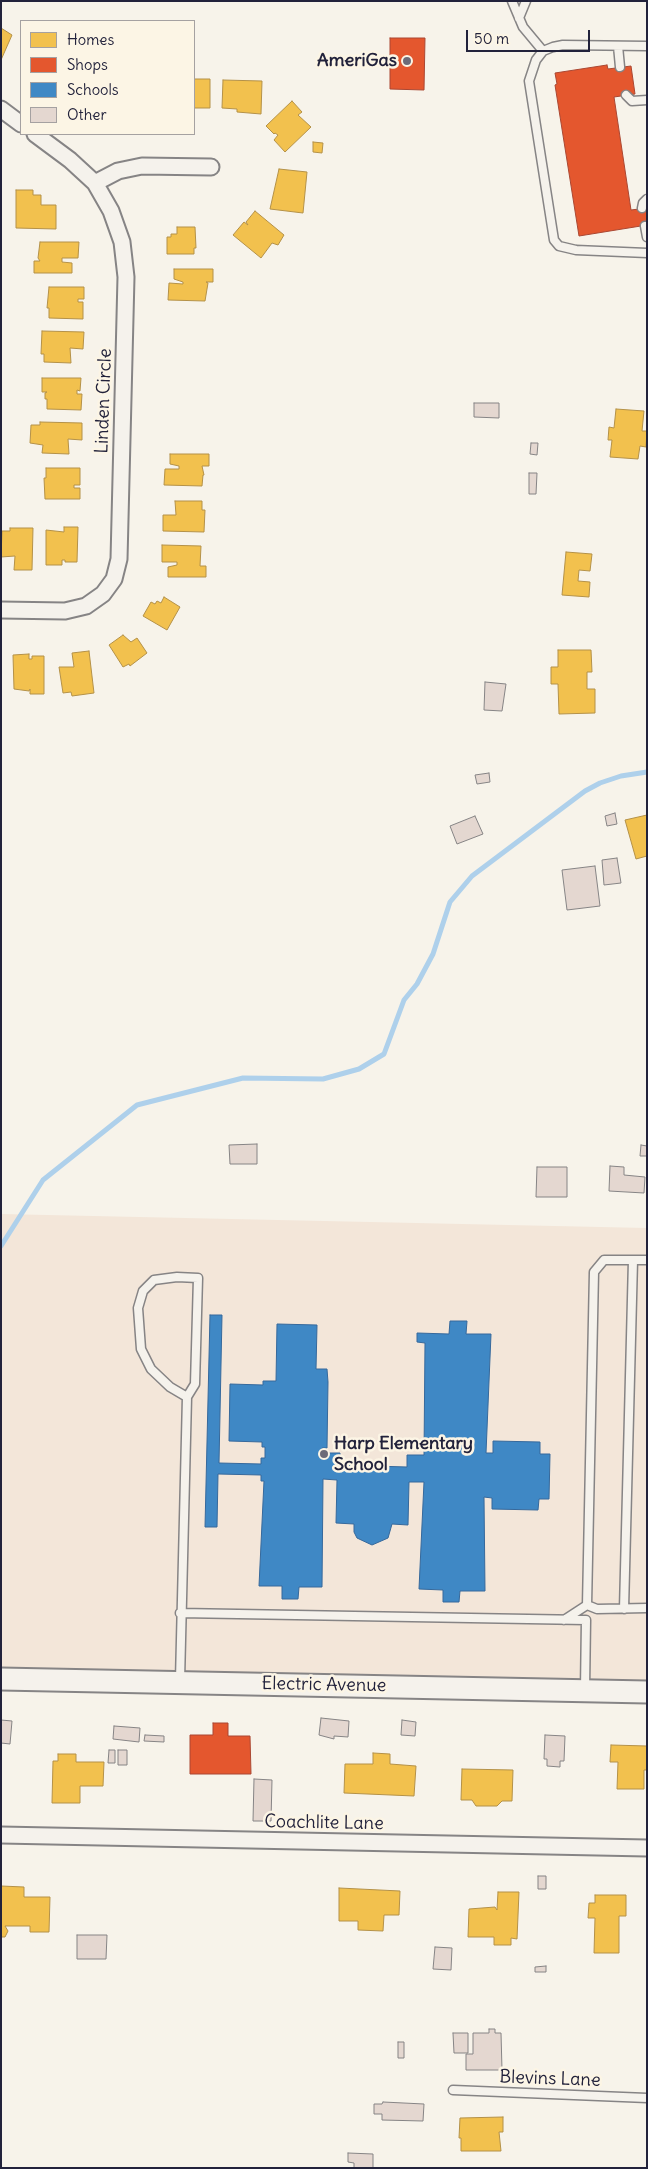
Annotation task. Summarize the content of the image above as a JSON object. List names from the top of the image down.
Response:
{
  "streets": {
    "street": ["Linden Circle", "Electric Avenue", "Coachlite Lane"],
    "lane": ["Blevins Lane"]
  },
  "places": ["AmeriGas", "Harp Elementary School"],
  "legend": [
    "Homes",
    "Shops",
    "Schools",
    "Other"
  ],
  "scale_bar": "50 m"
}
